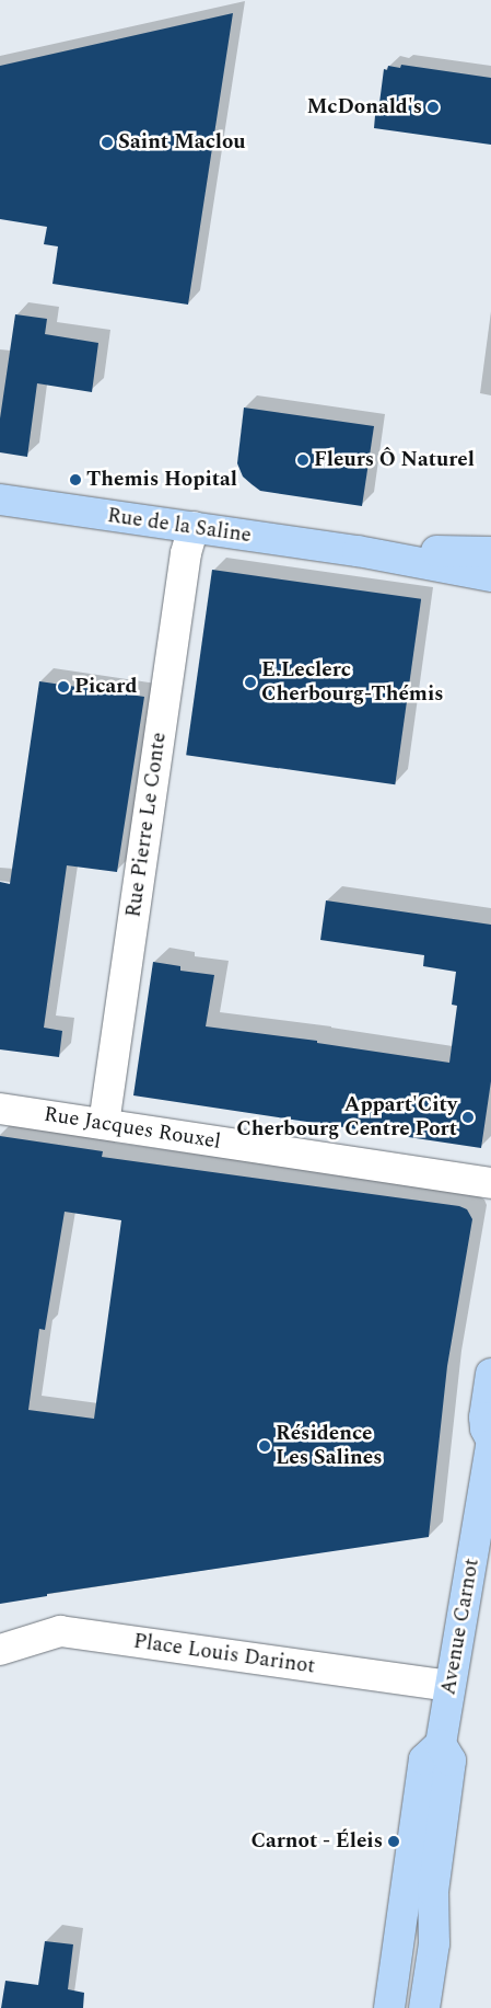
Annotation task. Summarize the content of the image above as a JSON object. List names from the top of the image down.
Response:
{
  "streets": {
    "main road": ["Rue de la Saline", "Avenue Carnot"],
    "street": ["Rue Pierre Le Conte", "Rue Jacques Rouxel", "Place Louis Darinot"]
  },
  "crossings": [
    ["Rue de la Saline", "Rue Pierre Le Conte"],
    ["Rue Pierre Le Conte", "Rue Jacques Rouxel"],
    ["Avenue Carnot", "Place Louis Darinot"]
  ],
  "places": [
    "McDonald's",
    "Saint Maclou",
    "Fleurs Ô Naturel",
    "Themis Hopital",
    "E.Leclerc Cherbourg-Thémis",
    "Picard",
    "Appart'City Cherbourg Centre Port",
    "Résidence Les Salines",
    "Carnot - Éleis"
  ]
}
